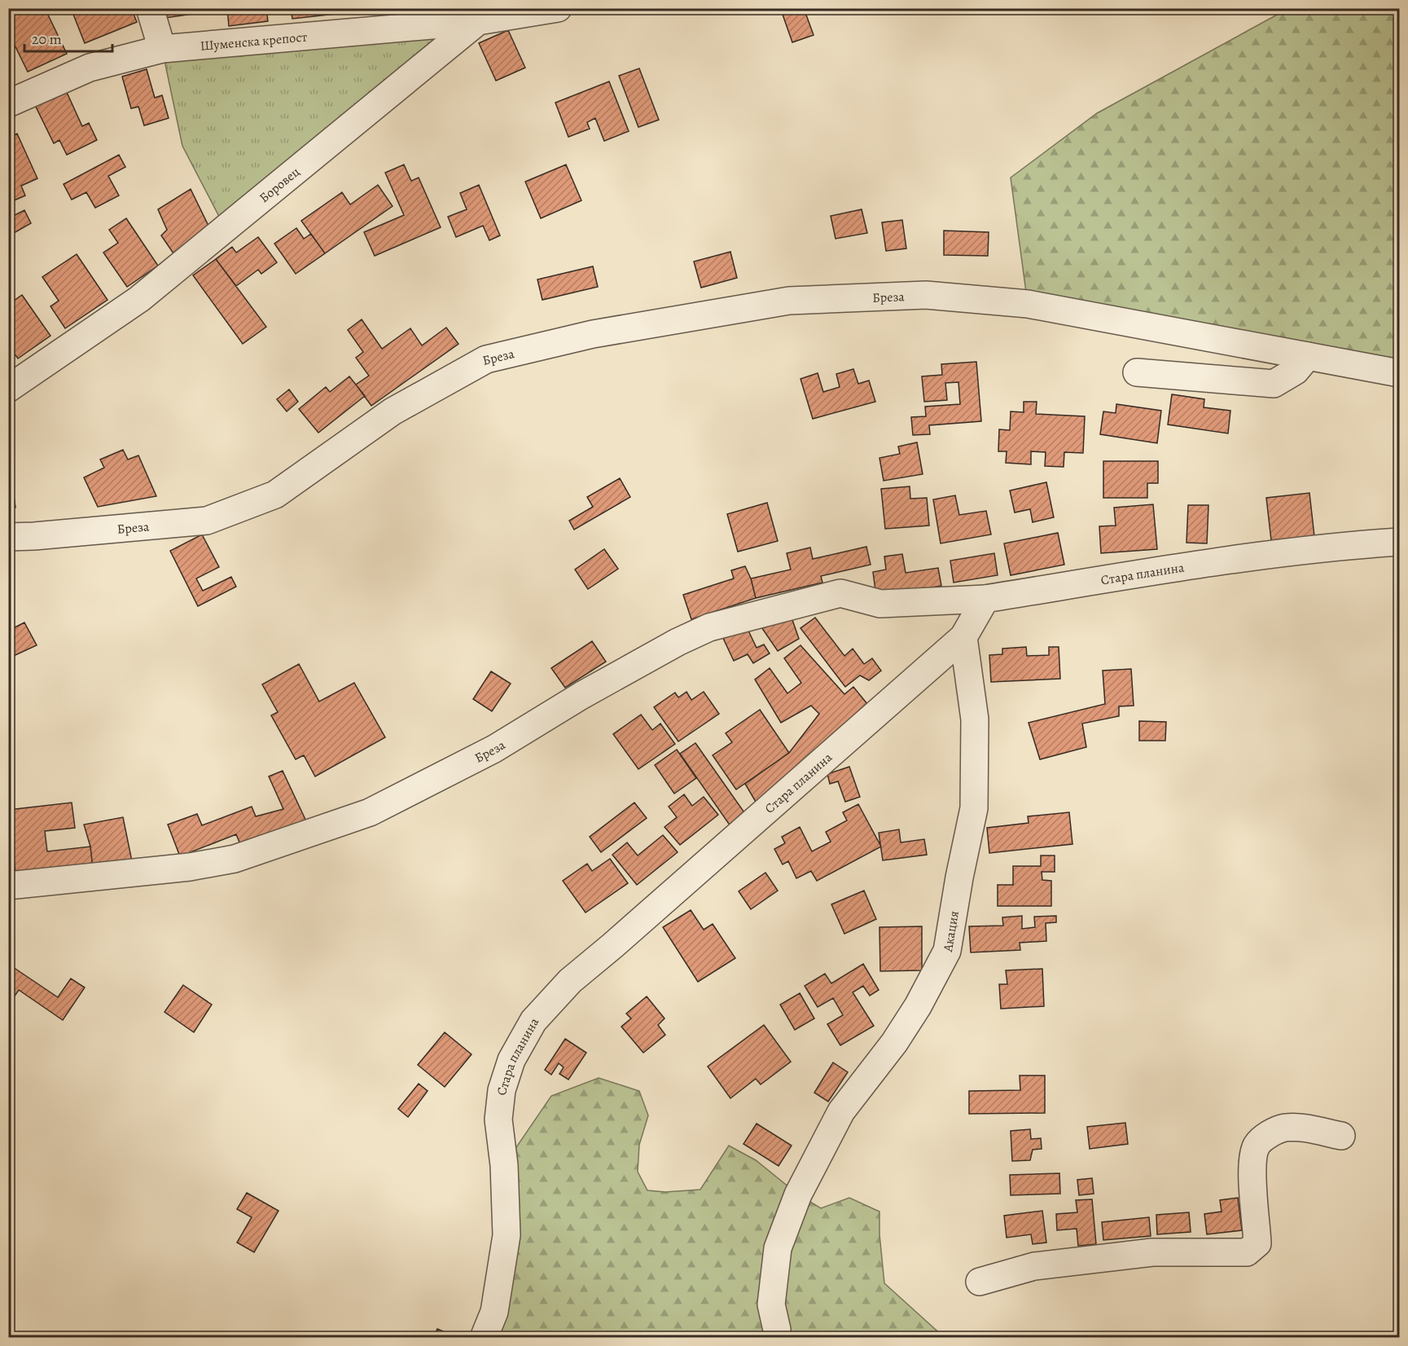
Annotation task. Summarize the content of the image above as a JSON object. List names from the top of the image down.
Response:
{
  "streets": {
    "street": [
      "Шуменска крепост",
      "Боровец",
      "Бреза",
      "Стара планина",
      "Акация"
    ]
  },
  "crossings": [
    ["Шуменска крепост", "Боровец"],
    ["Бреза", "Стара планина"],
    ["Стара планина", "Акация"]
  ],
  "scale_bar": "20 m"
}
